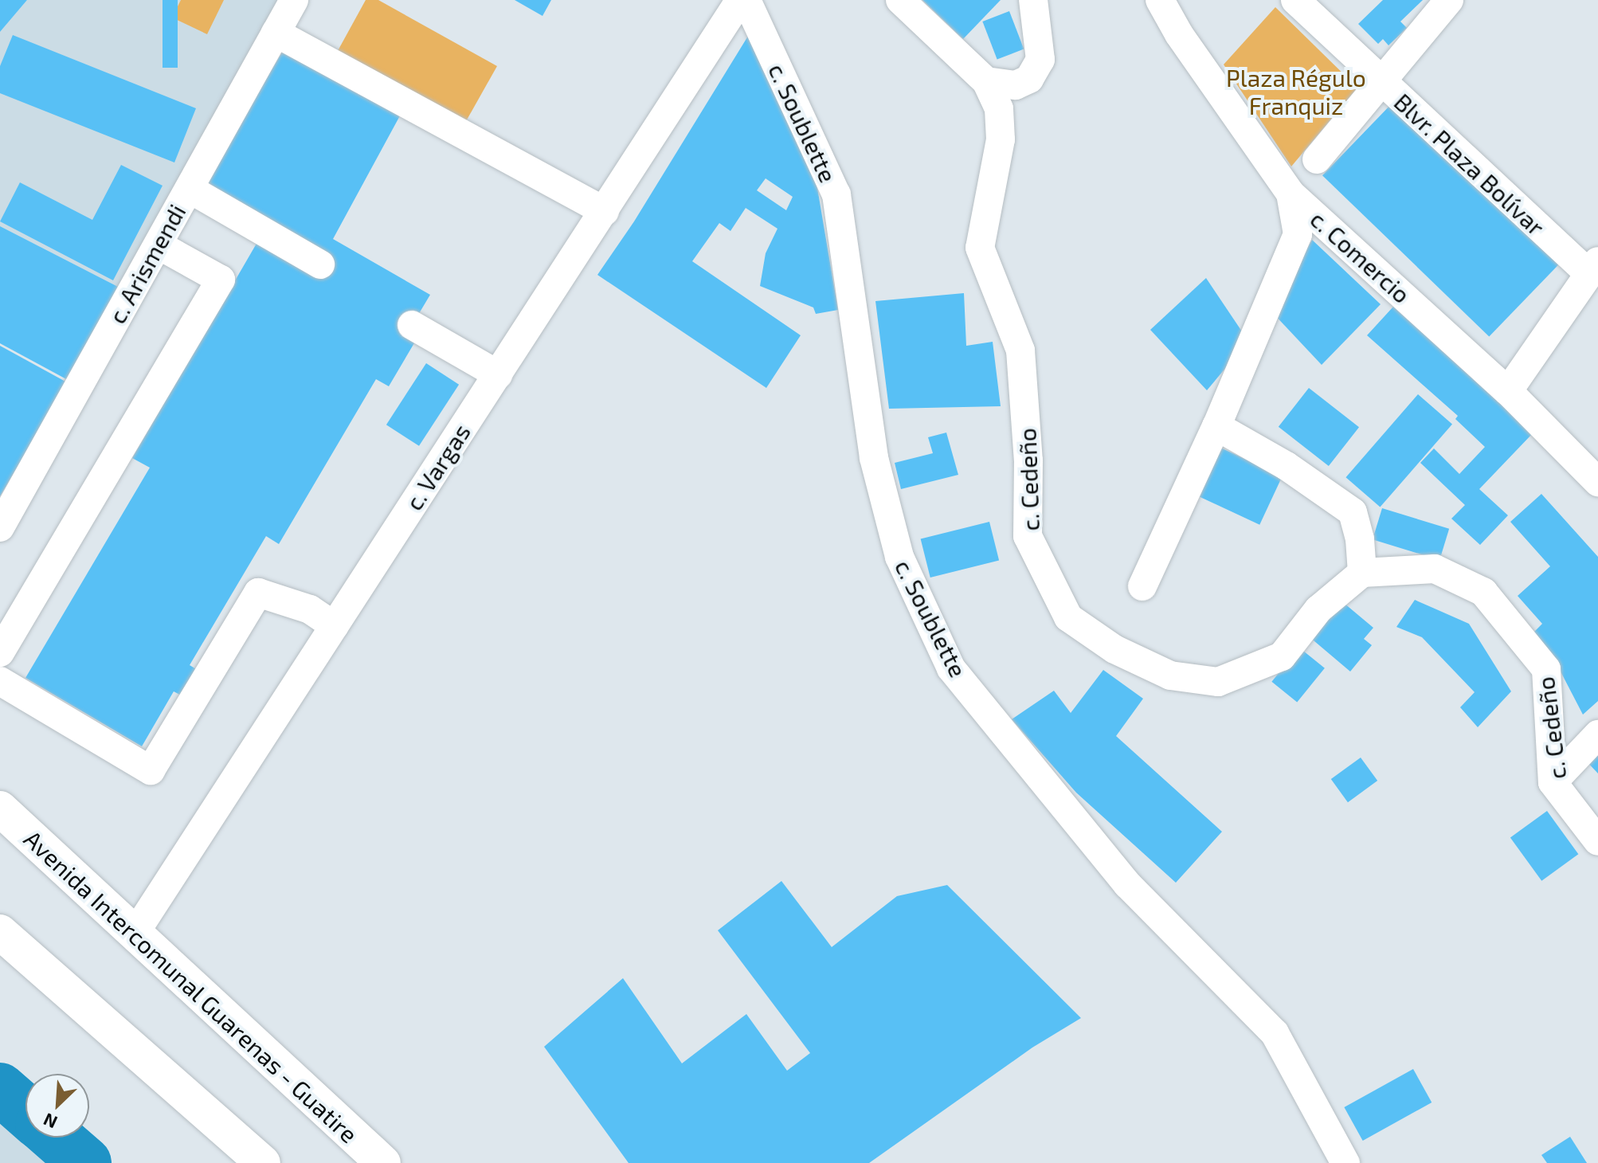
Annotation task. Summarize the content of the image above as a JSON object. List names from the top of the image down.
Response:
{
  "streets": {
    "main road": ["Avenida Intercomunal Guarenas - Guatire"],
    "street": [
      "c. Soublette",
      "Blvr. Plaza Bolívar",
      "c. Comercio",
      "c. Arismendi",
      "c. Vargas",
      "c. Cedeño"
    ]
  },
  "crossings": [
    ["c. Vargas", "Avenida Intercomunal Guarenas - Guatire"]
  ],
  "parks": ["Plaza Régulo Franquiz"],
  "north": "bottom left"
}
